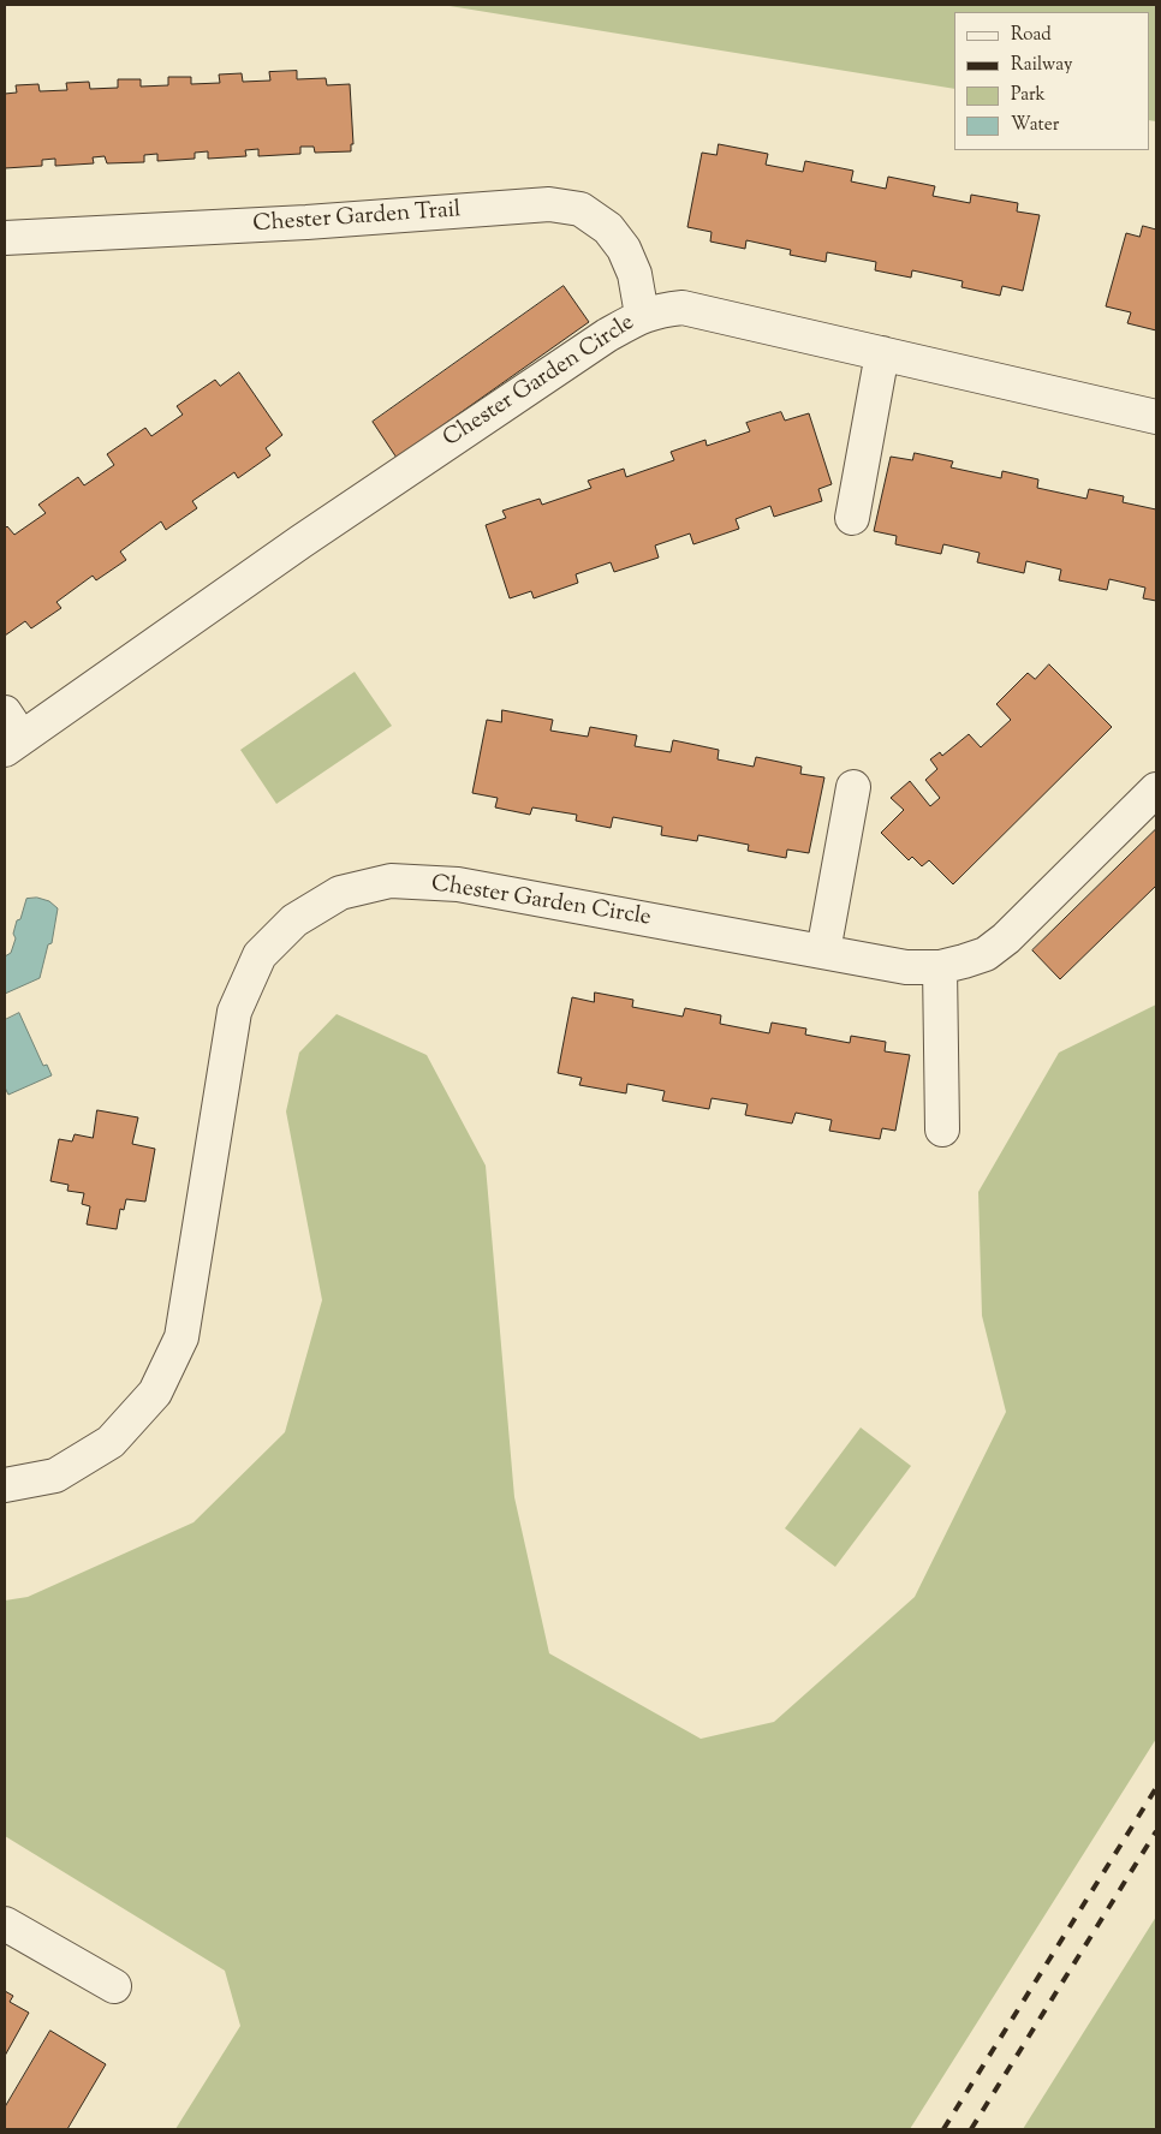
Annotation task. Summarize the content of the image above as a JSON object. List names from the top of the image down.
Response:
{
  "streets": {
    "street": ["Chester Garden Trail", "Chester Garden Circle"]
  },
  "crossings": [
    ["Chester Garden Trail", "Chester Garden Circle"]
  ],
  "legend": [
    "Road",
    "Railway",
    "Park",
    "Water"
  ]
}
